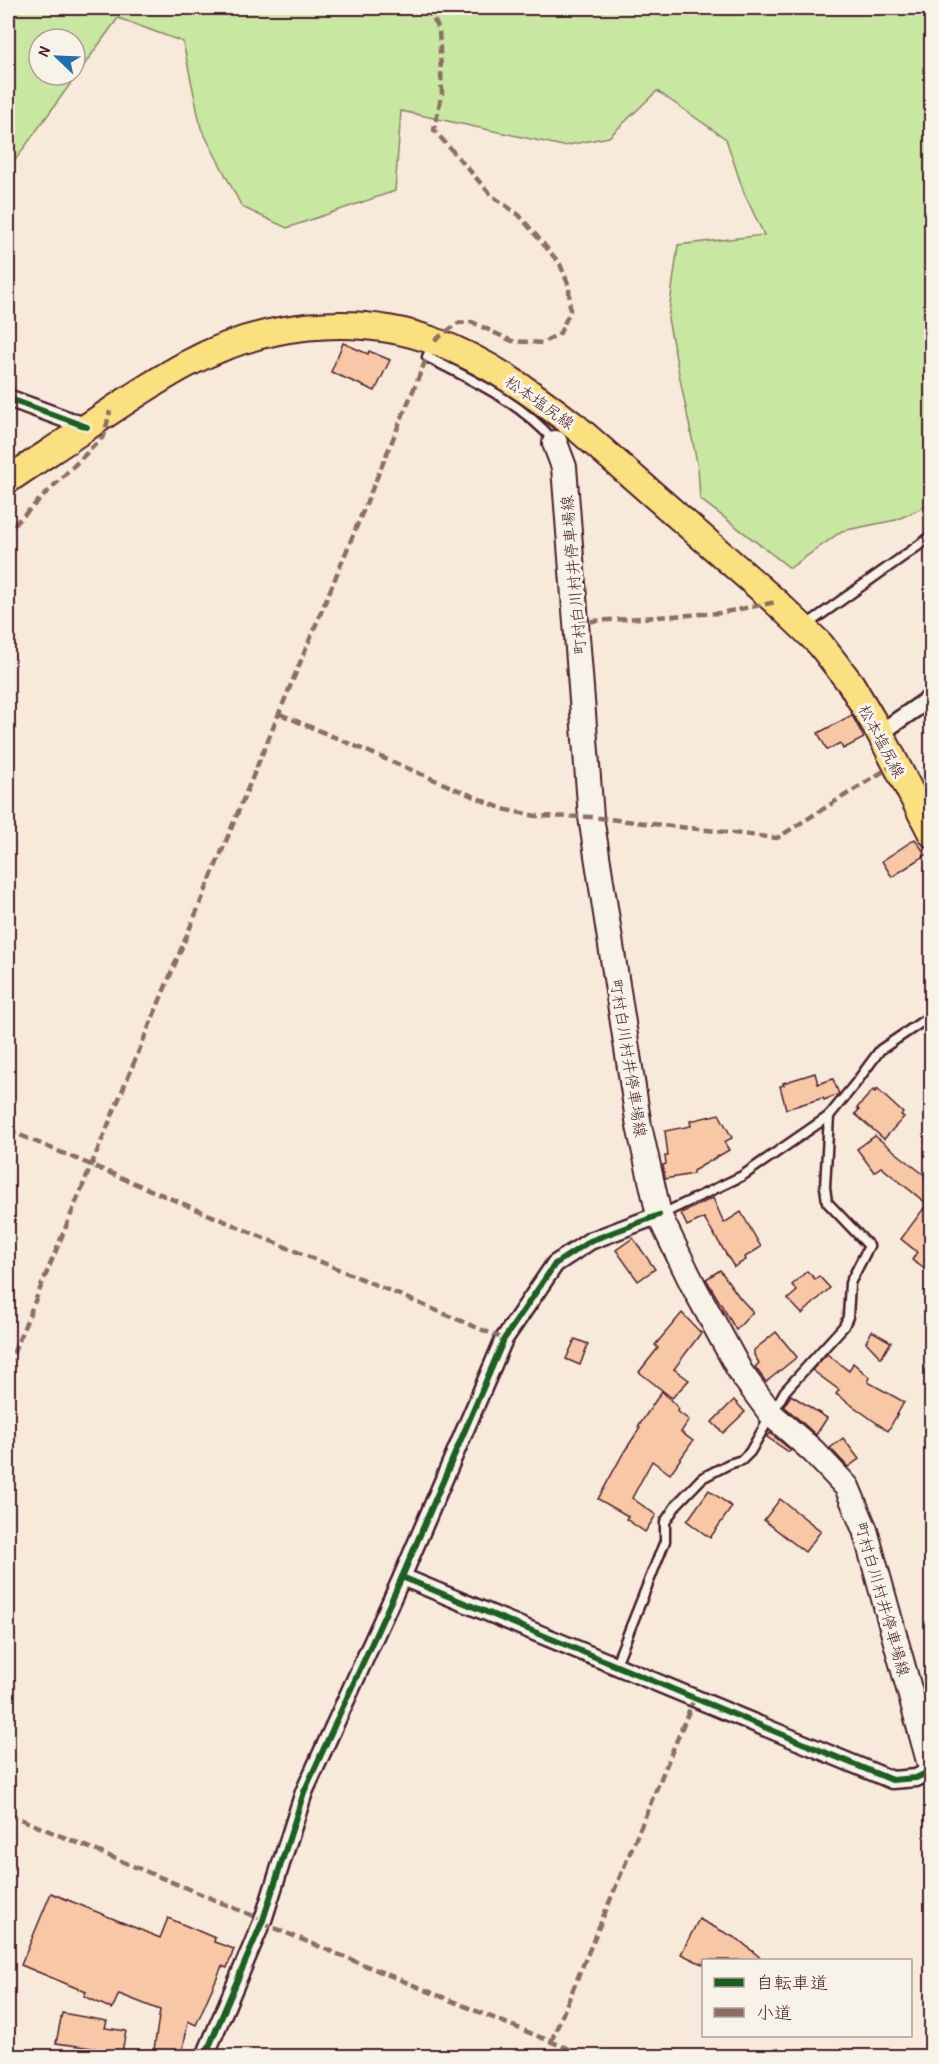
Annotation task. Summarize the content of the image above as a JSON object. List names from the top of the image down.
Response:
{
  "streets": {
    "main road": ["松本塩尻線", "町村白川村井停車場線"]
  },
  "crossings": [
    ["松本塩尻線", "町村白川村井停車場線"]
  ],
  "legend": ["自転車道", "小道"],
  "north": "top left"
}
